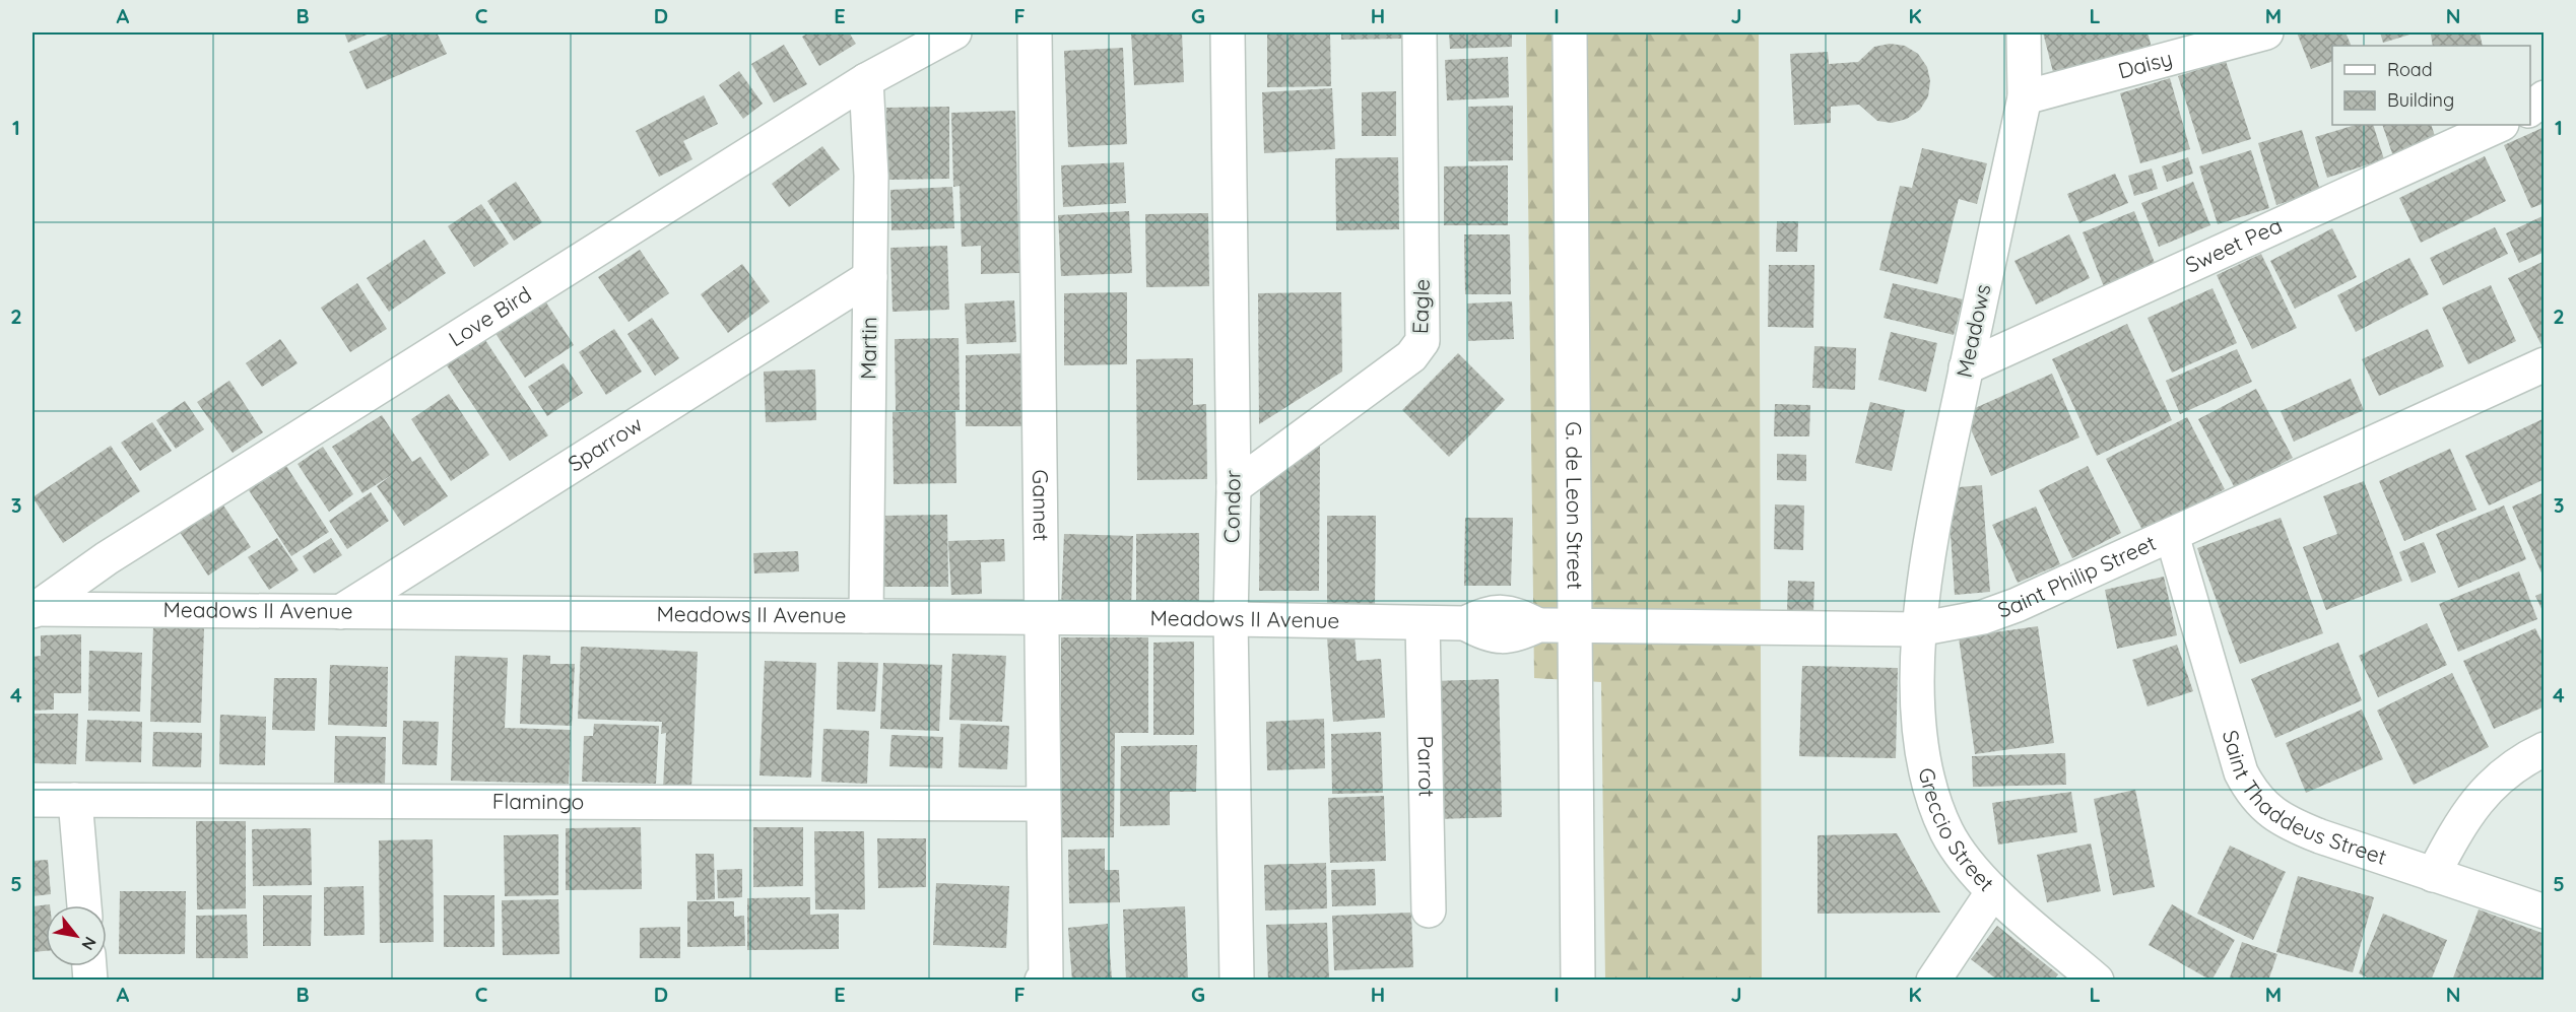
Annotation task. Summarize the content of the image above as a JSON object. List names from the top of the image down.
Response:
{
  "streets": {
    "street": [
      "Daisy",
      "Sweet Pea",
      "Eagle",
      "Love Bird",
      "Meadows",
      "Martin",
      "Sparrow",
      "Gannet",
      "Condor",
      "G. de Leon Street",
      "Saint Philip Street",
      "Meadows II Avenue",
      "Parrot",
      "Saint Thaddeus Street",
      "Flamingo",
      "Greccio Street"
    ]
  },
  "crossings": [
    ["Daisy", "Meadows"],
    ["Sweet Pea", "Meadows"],
    ["Eagle", "Condor"],
    ["Love Bird", "Martin"],
    ["Love Bird", "Meadows II Avenue"],
    ["Meadows", "Saint Philip Street"],
    ["Meadows", "Greccio Street"],
    ["Martin", "Sparrow"],
    ["Martin", "Meadows II Avenue"],
    ["Sparrow", "Meadows II Avenue"],
    ["Gannet", "Meadows II Avenue"],
    ["Gannet", "Flamingo"],
    ["Condor", "Meadows II Avenue"],
    ["G. de Leon Street", "Saint Philip Street"],
    ["G. de Leon Street", "Meadows II Avenue"],
    ["Saint Philip Street", "Meadows II Avenue"],
    ["Saint Philip Street", "Saint Thaddeus Street"],
    ["Saint Philip Street", "Greccio Street"],
    ["Meadows II Avenue", "Parrot"]
  ],
  "legend": ["Road", "Building"],
  "north": "bottom right",
  "grid": {
    "columns": [
      "A",
      "B",
      "C",
      "D",
      "E",
      "F",
      "G",
      "H",
      "I",
      "J",
      "K",
      "L",
      "M",
      "N"
    ],
    "rows": [
      "1",
      "2",
      "3",
      "4",
      "5"
    ]
  }
}
